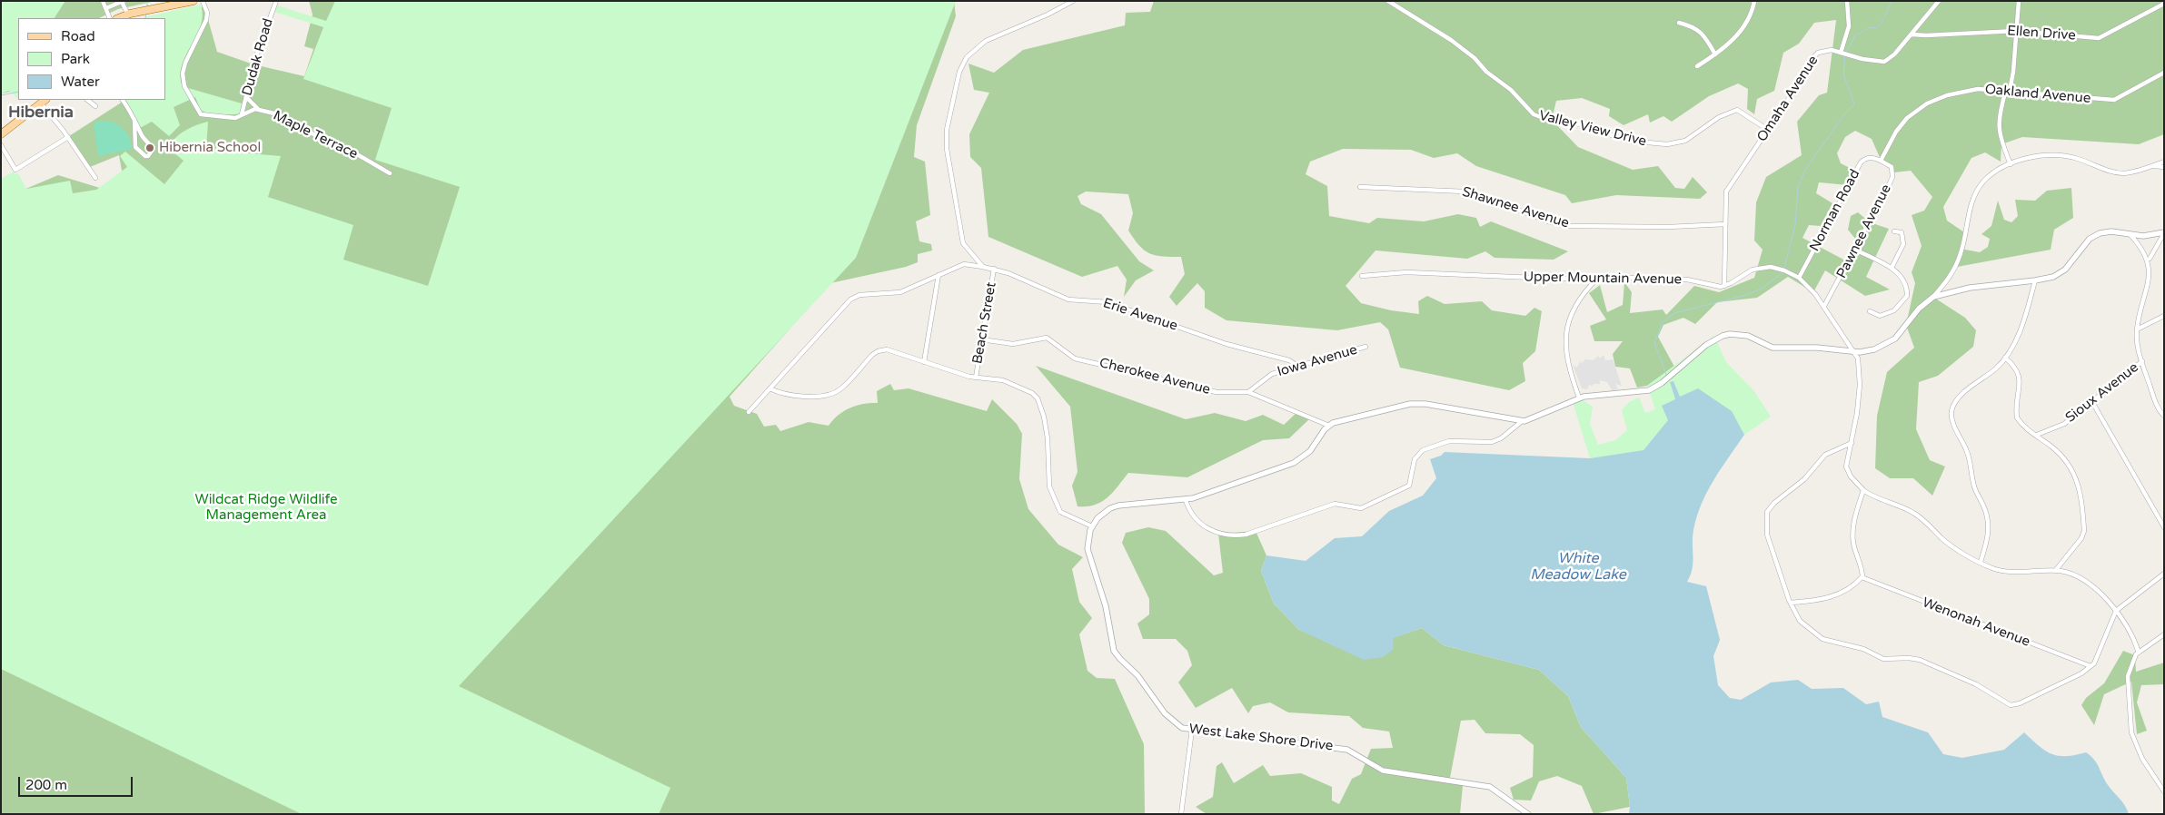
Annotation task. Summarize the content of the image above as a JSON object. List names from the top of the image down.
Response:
{
  "streets": {
    "street": [
      "Ellen Drive",
      "Dudak Road",
      "Oakland Avenue",
      "Omaha Avenue",
      "Valley View Drive",
      "Maple Terrace",
      "Shawnee Avenue",
      "Norman Road",
      "Pawnee Avenue",
      "Upper Mountain Avenue",
      "Erie Avenue",
      "Beach Street",
      "Iowa Avenue",
      "Cherokee Avenue",
      "Sioux Avenue",
      "Wenonah Avenue",
      "West Lake Shore Drive"
    ]
  },
  "crossings": [
    ["Ellen Drive", "Omaha Avenue"],
    ["Dudak Road", "Maple Terrace"],
    ["Oakland Avenue", "Norman Road"],
    ["Oakland Avenue", "Pawnee Avenue"],
    ["Omaha Avenue", "Valley View Drive"],
    ["Omaha Avenue", "Shawnee Avenue"],
    ["Omaha Avenue", "Upper Mountain Avenue"],
    ["Norman Road", "Pawnee Avenue"],
    ["Erie Avenue", "Beach Street"],
    ["Erie Avenue", "Iowa Avenue"],
    ["Beach Street", "Cherokee Avenue"],
    ["Iowa Avenue", "Cherokee Avenue"]
  ],
  "districts": ["Hibernia"],
  "water": ["White Meadow Lake"],
  "parks": ["Wildcat Ridge Wildlife Management Area"],
  "places": ["Hibernia School"],
  "legend": ["Road", "Park", "Water"],
  "scale_bar": "200 m"
}
